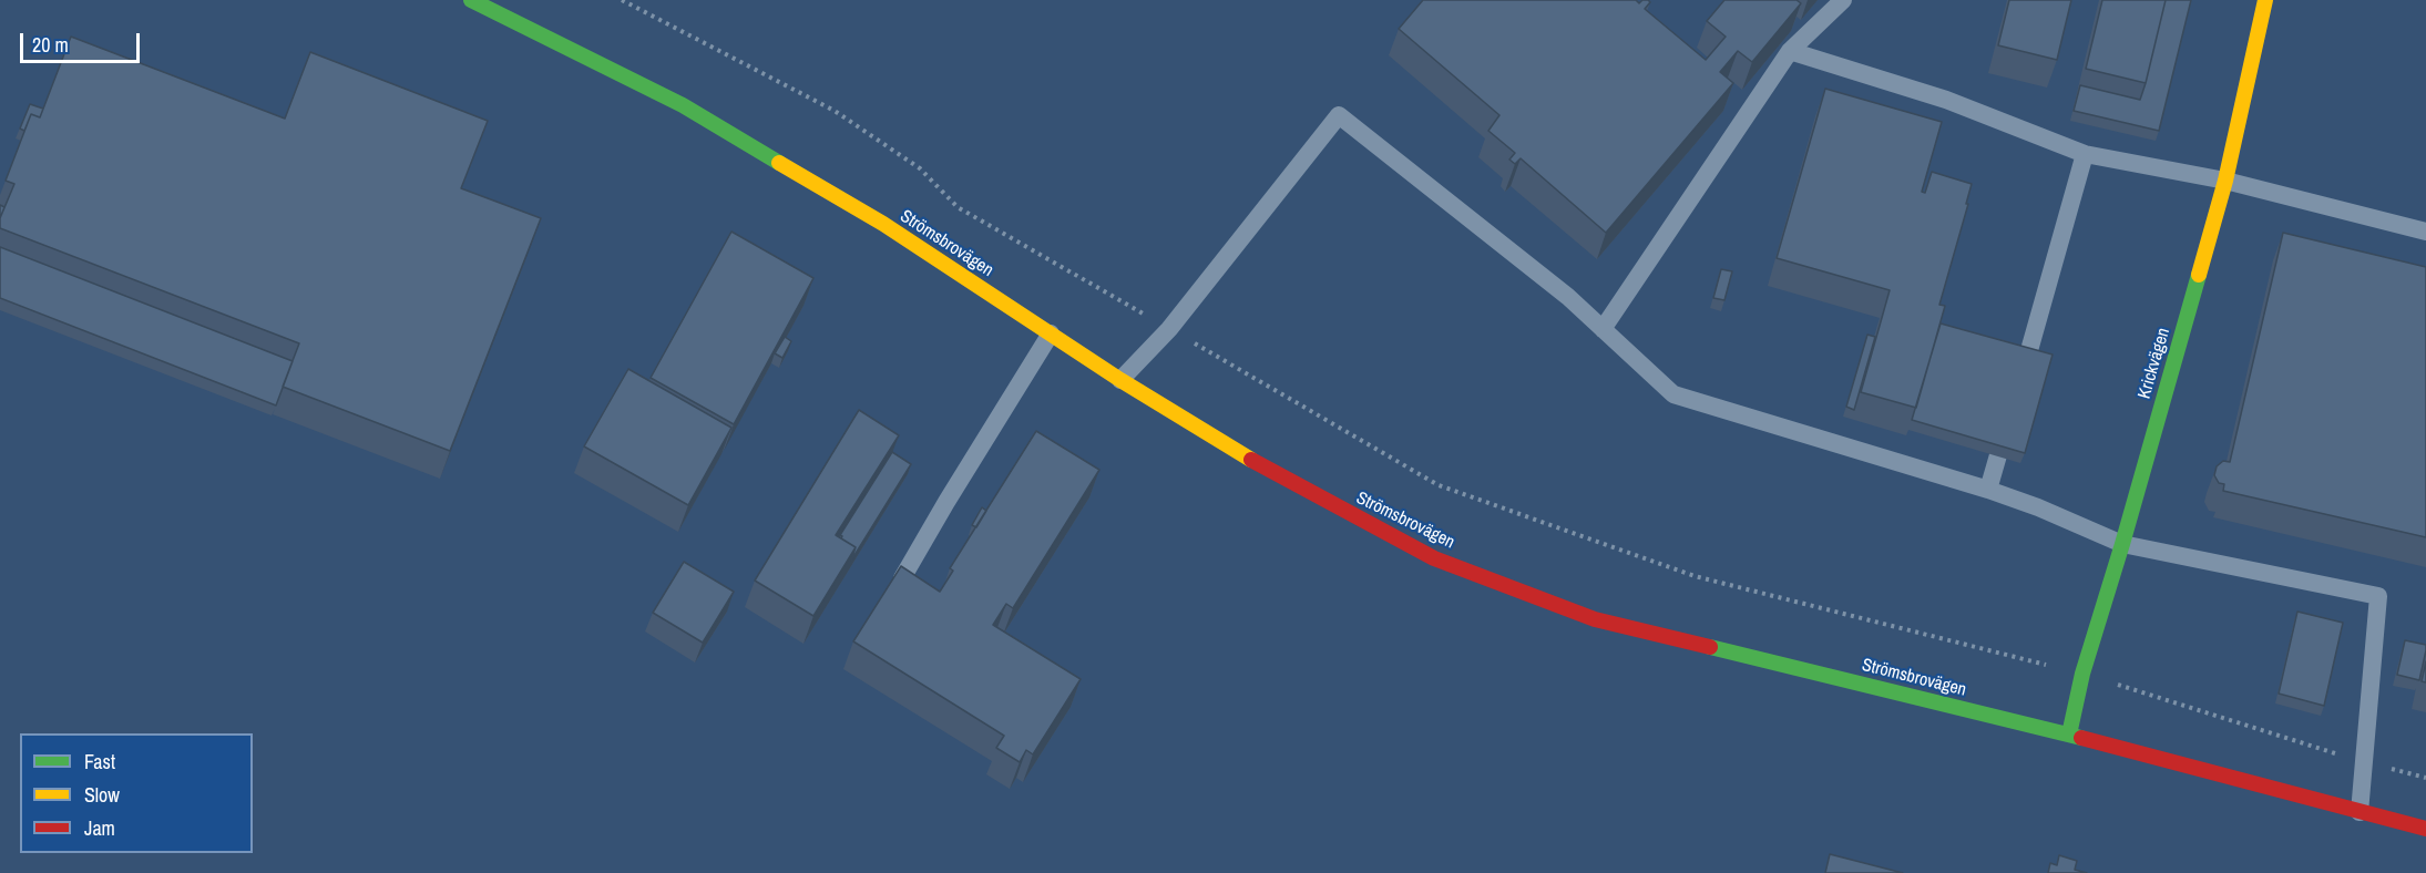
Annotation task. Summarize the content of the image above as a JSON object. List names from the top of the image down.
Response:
{
  "streets": {
    "main road": ["Strömsbrovägen", "Krickvägen"]
  },
  "crossings": [
    ["Strömsbrovägen", "Krickvägen"]
  ],
  "legend": ["Fast", "Slow", "Jam"],
  "scale_bar": "20 m"
}
